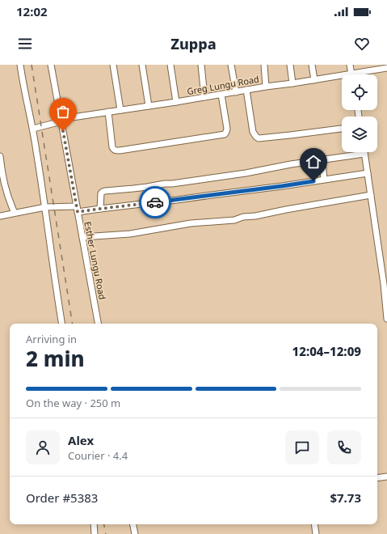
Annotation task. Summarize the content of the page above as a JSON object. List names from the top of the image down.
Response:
{
  "streets": {
    "street": ["Greg Lungu Road", "Esther Lungu Road"]
  },
  "crossings": [
    ["Greg Lungu Road", "Esther Lungu Road"]
  ],
  "page": {
    "status": "12:02",
    "header": "Zuppa",
    "heading": ["2 min", "Arriving in", "12:04–12:09"],
    "panel": [
      "Alex",
      "Courier · 4.4",
      "Order #5383",
      "$7.73"
    ],
    "bar": "On the way · 250 m"
  }
}
